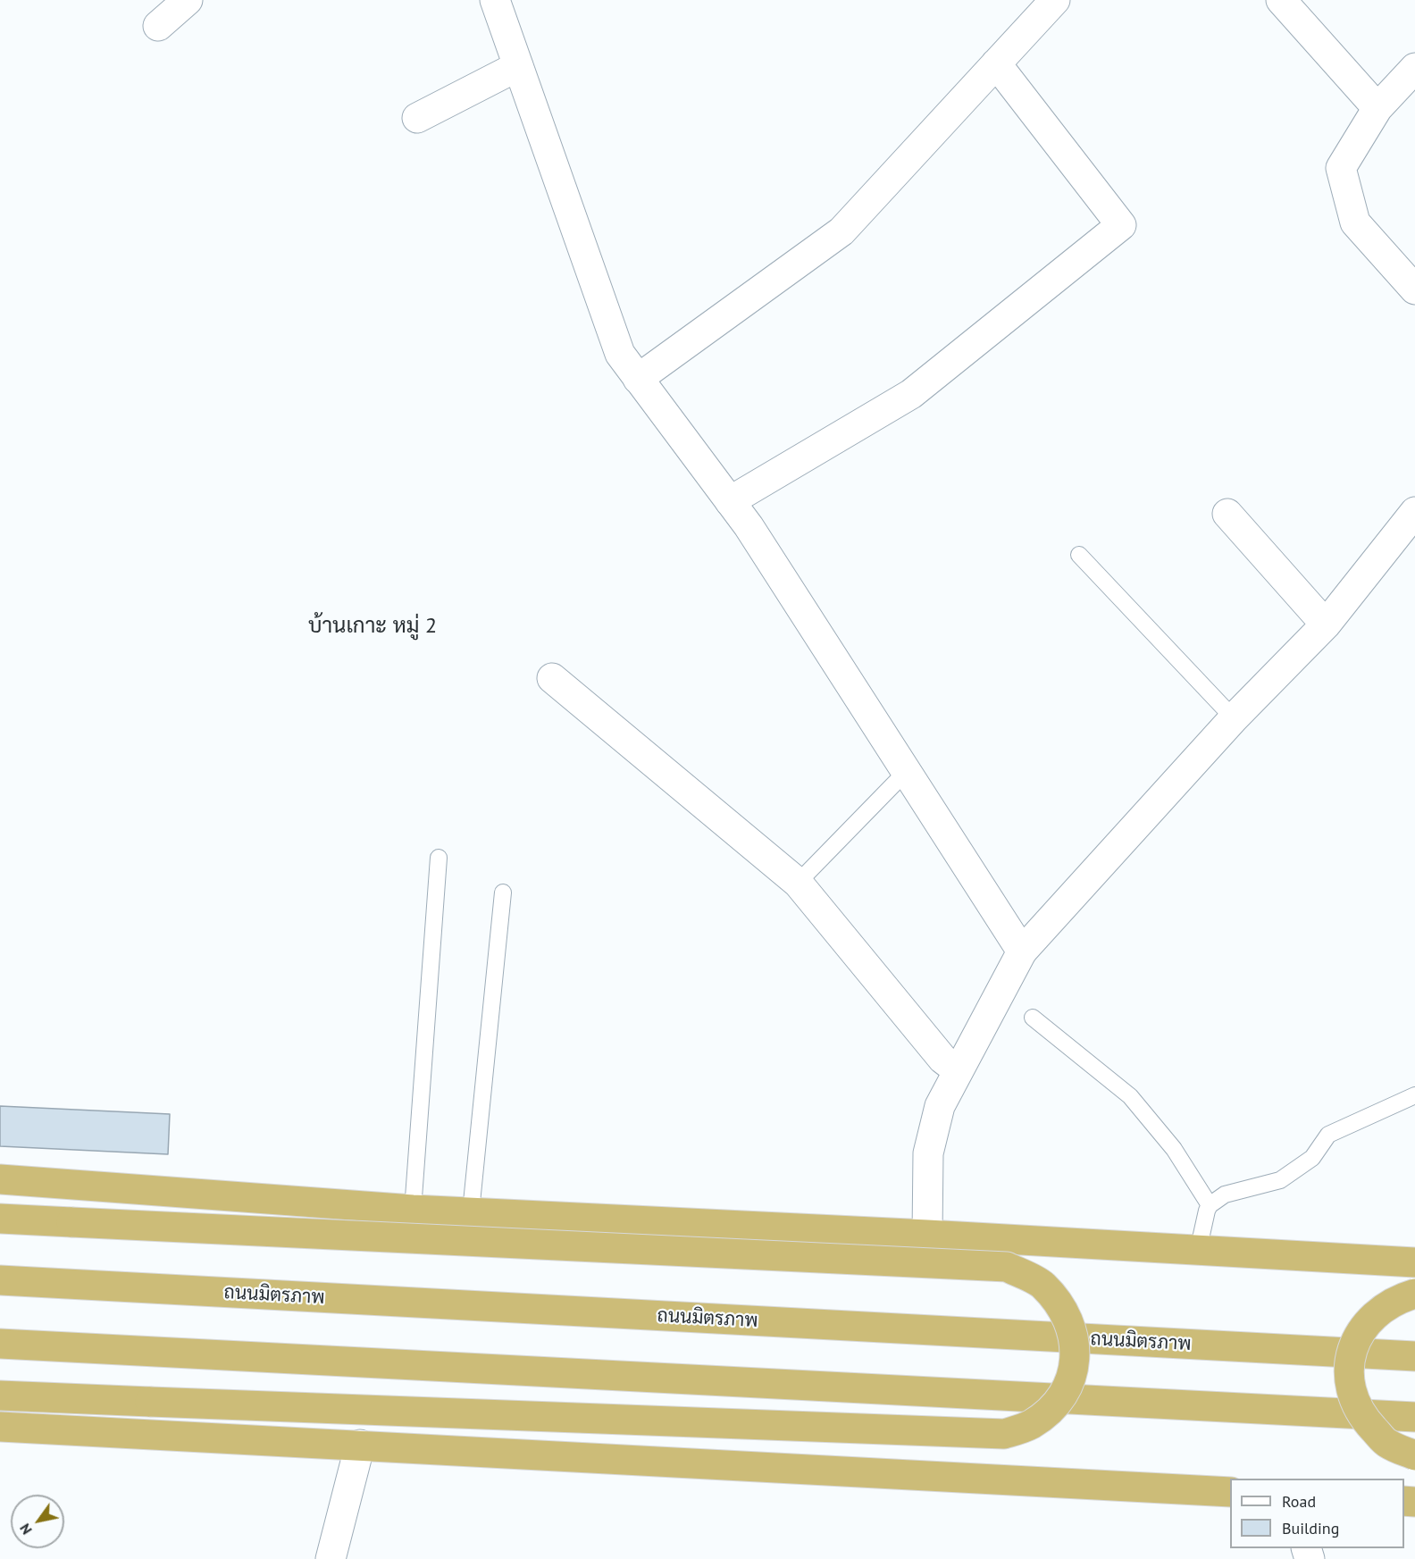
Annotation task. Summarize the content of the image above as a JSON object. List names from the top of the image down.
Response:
{
  "streets": {
    "highway": ["ถนนมิตรภาพ"]
  },
  "districts": ["บ้านเกาะ หมู่ 2"],
  "legend": ["Road", "Building"],
  "north": "bottom left"
}
